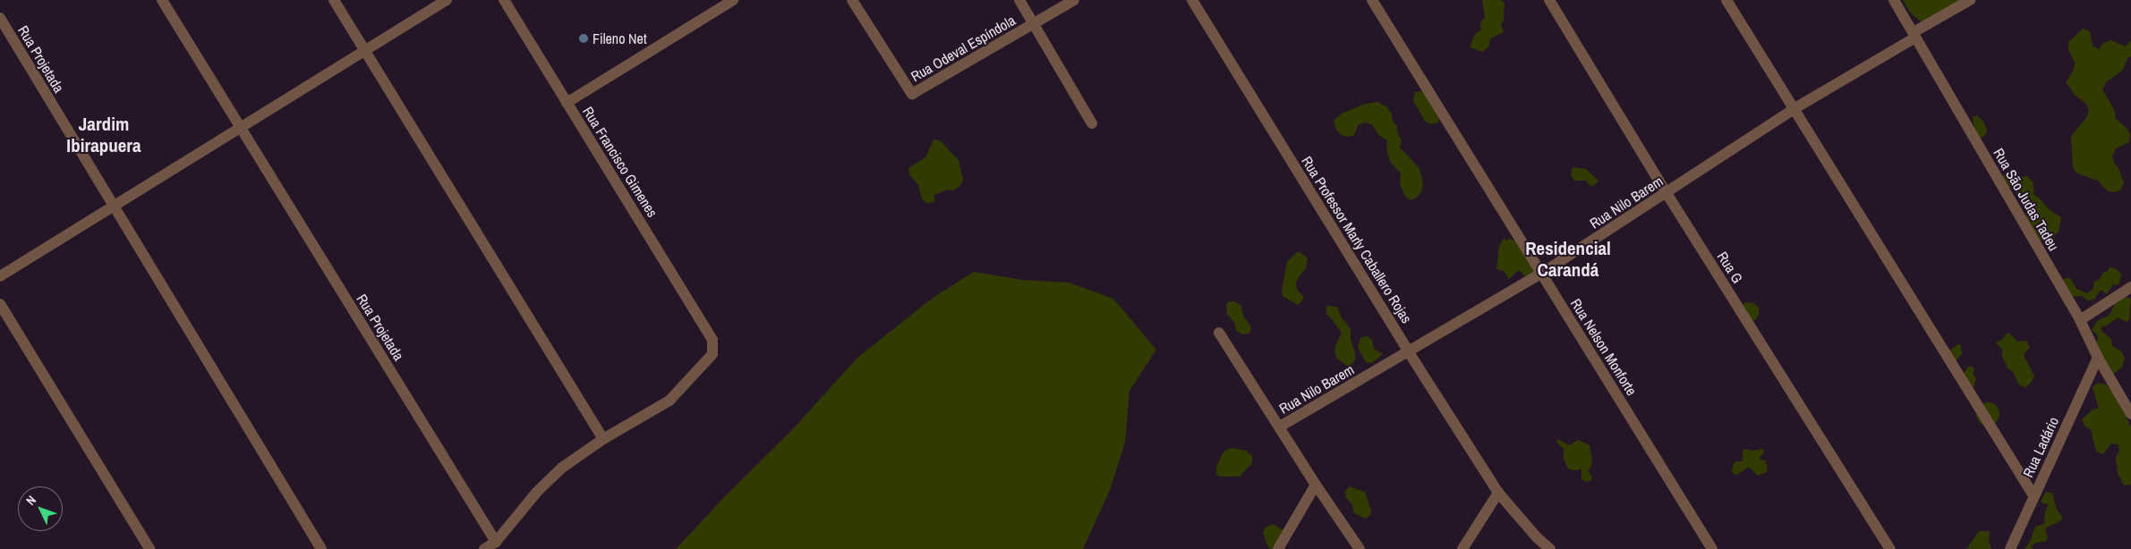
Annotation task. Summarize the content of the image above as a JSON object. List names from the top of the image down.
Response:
{
  "streets": {
    "street": [
      "Rua Odeval Espíndola",
      "Rua Projetada",
      "Rua Francisco Gimenes",
      "Rua São Judas Tadeu",
      "Rua Nilo Barem",
      "Rua Professor Marly Caballero Rojas",
      "Rua G",
      "Rua Nelson Monforte",
      "Rua Ladário"
    ]
  },
  "crossings": [
    ["Rua São Judas Tadeu", "Rua Nilo Barem"],
    ["Rua São Judas Tadeu", "Rua Ladário"],
    ["Rua Nilo Barem", "Rua Professor Marly Caballero Rojas"],
    ["Rua Nilo Barem", "Rua G"],
    ["Rua Nilo Barem", "Rua Nelson Monforte"]
  ],
  "districts": ["Jardim Ibirapuera", "Residencial Carandá"],
  "places": ["Fileno Net"],
  "north": "top left"
}
